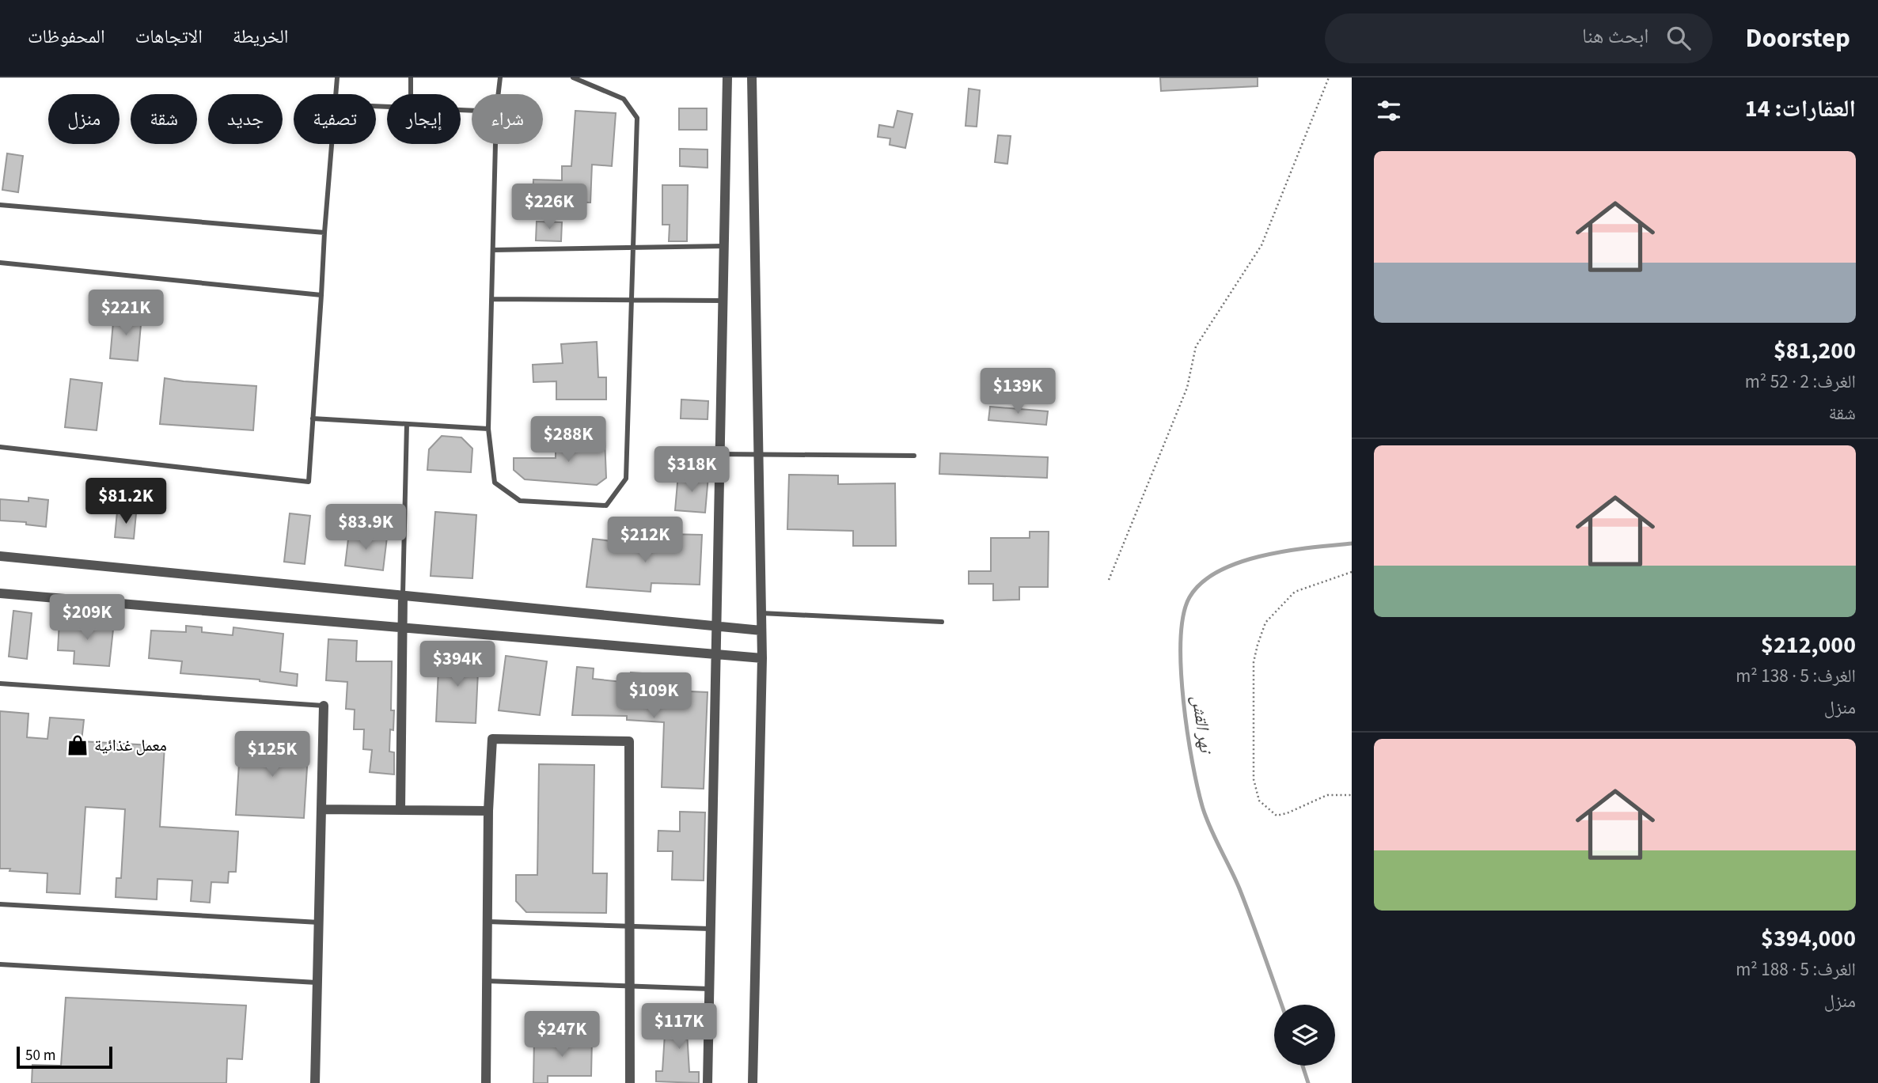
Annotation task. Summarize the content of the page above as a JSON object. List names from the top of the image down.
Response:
{
  "water": ["نهر القش"],
  "places": {
    "shop": ["معمل غذائية"]
  },
  "scale_bar": "50 m",
  "page": {
    "header": "Doorstep",
    "search": "ابحث هنا",
    "nav": ["الخريطة", "الاتجاهات", "المحفوظات"],
    "heading": "العقارات: 14",
    "chip": [
      "شراء",
      "إيجار",
      "تصفية",
      "جديد",
      "شقة",
      "منزل"
    ],
    "list": [
      {
        "name": "$81,200",
        "note": "الغرف: 2 · 52 m² · شقة"
      },
      {
        "name": "$212,000",
        "note": "الغرف: 5 · 138 m² · منزل"
      },
      {
        "name": "$394,000",
        "note": "الغرف: 5 · 188 m² · منزل"
      }
    ],
    "price": [
      "$226K",
      "$221K",
      "$139K",
      "$288K",
      "$318K",
      "$81.2K",
      "$83.9K",
      "$212K",
      "$209K",
      "$394K",
      "$109K",
      "$125K",
      "$117K",
      "$247K"
    ],
    "scale": "50 m"
  }
}
